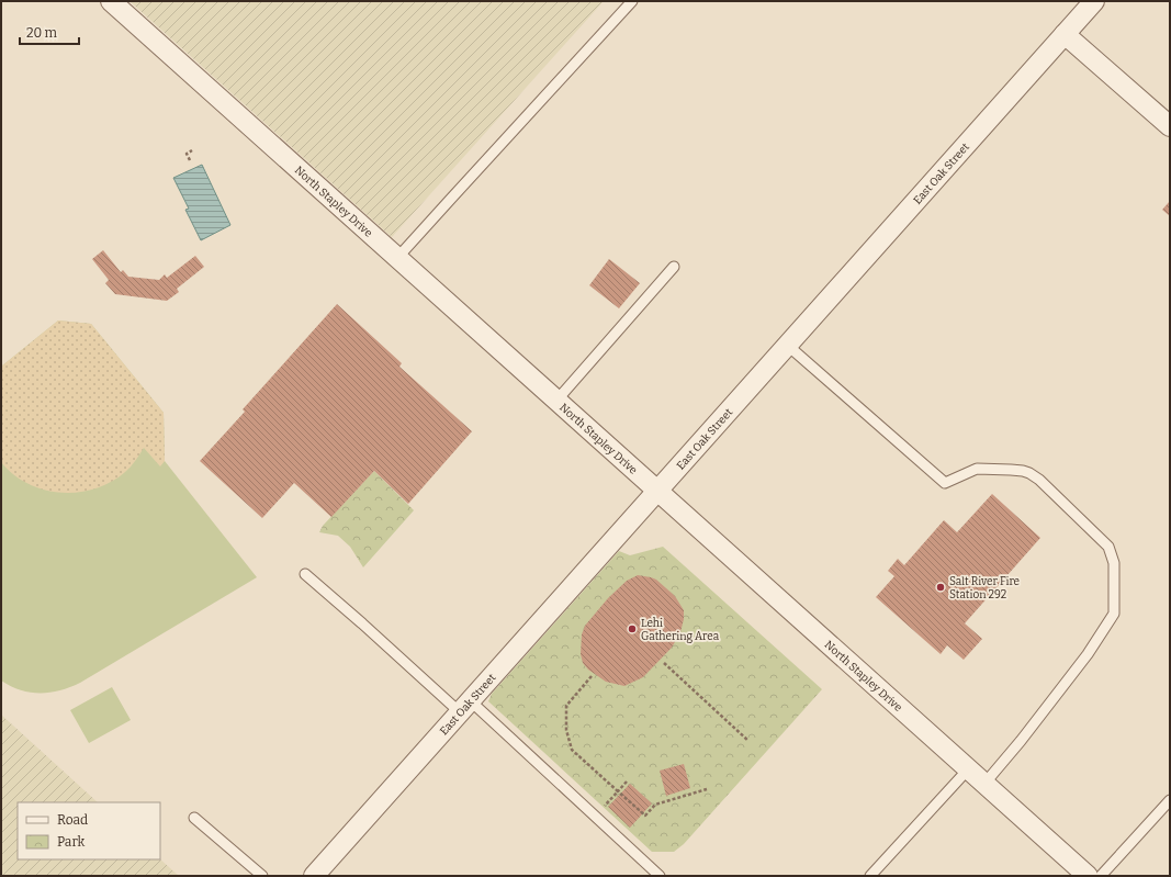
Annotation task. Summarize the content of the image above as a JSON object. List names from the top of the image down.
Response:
{
  "streets": {
    "street": ["East Oak Street", "North Stapley Drive"]
  },
  "crossings": [
    ["East Oak Street", "North Stapley Drive"]
  ],
  "places": ["Salt River Fire Station 292", "Lehi Gathering Area"],
  "legend": ["Road", "Park"],
  "scale_bar": "20 m"
}
